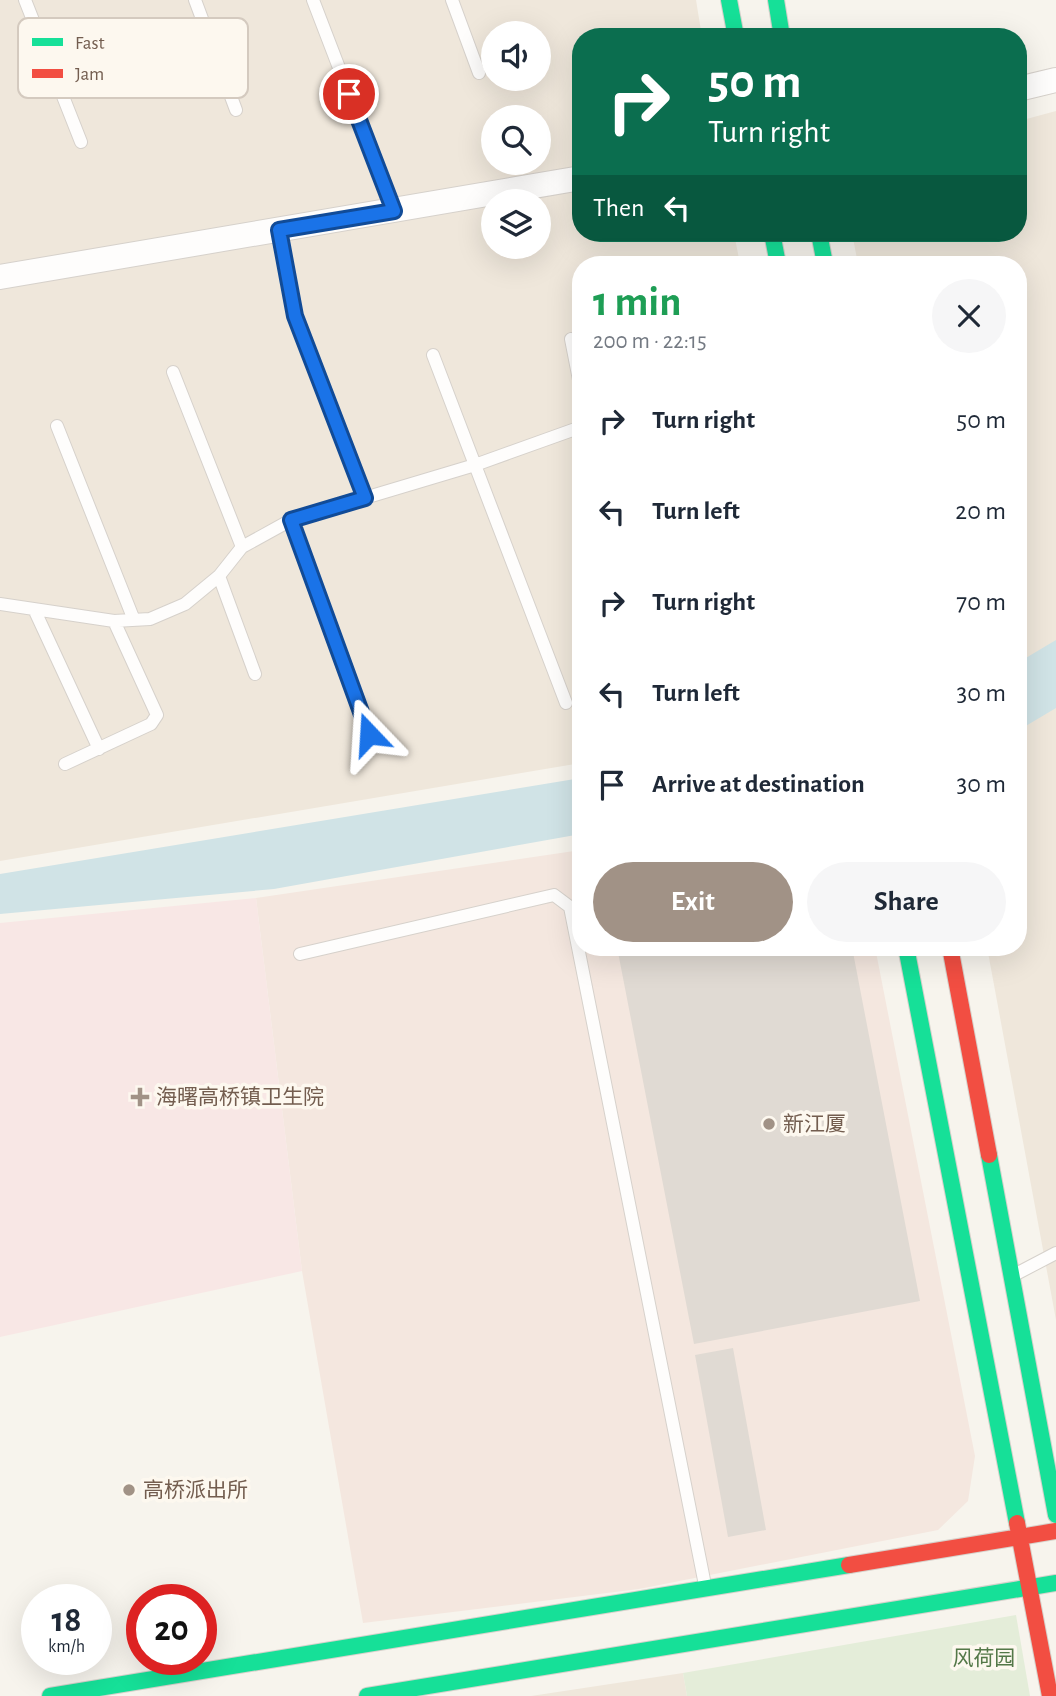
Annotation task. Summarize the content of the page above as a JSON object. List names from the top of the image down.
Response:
{
  "parks": ["风荷园"],
  "places": {
    "health": ["海曙高桥镇卫生院"],
    "other": ["新江厦", "高桥派出所"]
  },
  "legend": ["Fast", "Jam"],
  "page": {
    "turn": ["50 m", "Turn right"],
    "then": "Then",
    "heading": ["1 min", "200 m · 22:15"],
    "list": [
      {
        "name": "Turn right",
        "value": "50 m"
      },
      {
        "name": "Turn left",
        "value": "20 m"
      },
      {
        "name": "Turn right",
        "value": "70 m"
      },
      {
        "name": "Turn left",
        "value": "30 m"
      },
      {
        "name": "Arrive at destination",
        "value": "30 m"
      }
    ],
    "buttons": ["Exit", "Share"],
    "speed": "18 km/h",
    "limit": "20"
  }
}
